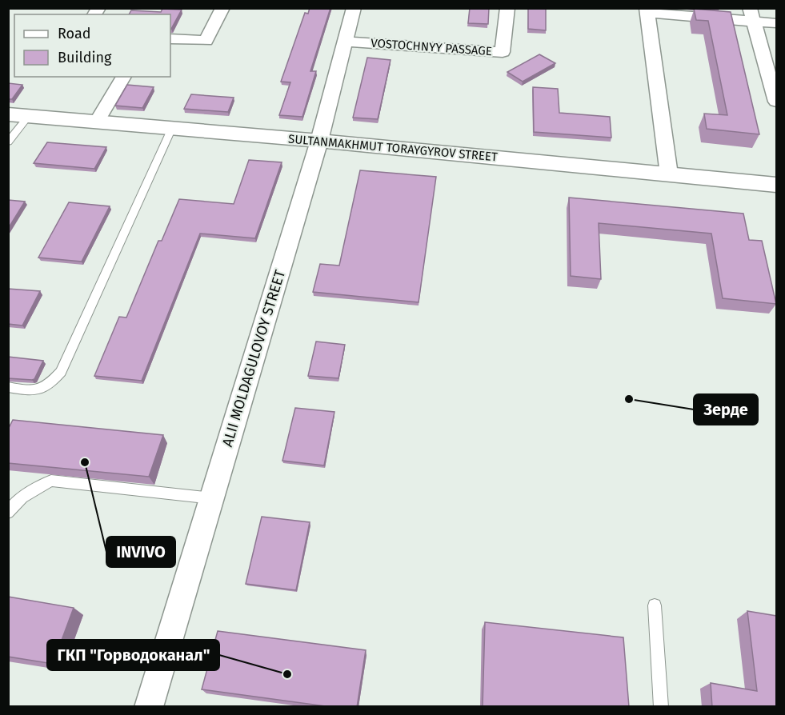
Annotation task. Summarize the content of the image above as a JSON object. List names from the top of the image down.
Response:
{
  "streets": {
    "street": ["VOSTOCHNYY PASSAGE", "SULTANMAKHMUT TORAYGYROV STREET", "ALII MOLDAGULOVOY STREET"]
  },
  "crossings": [
    ["VOSTOCHNYY PASSAGE", "ALII MOLDAGULOVOY STREET"],
    ["SULTANMAKHMUT TORAYGYROV STREET", "ALII MOLDAGULOVOY STREET"]
  ],
  "places": ["Зерде", "INVIVO", "ГКП \"Горводоканал\""],
  "legend": ["Road", "Building"]
}
